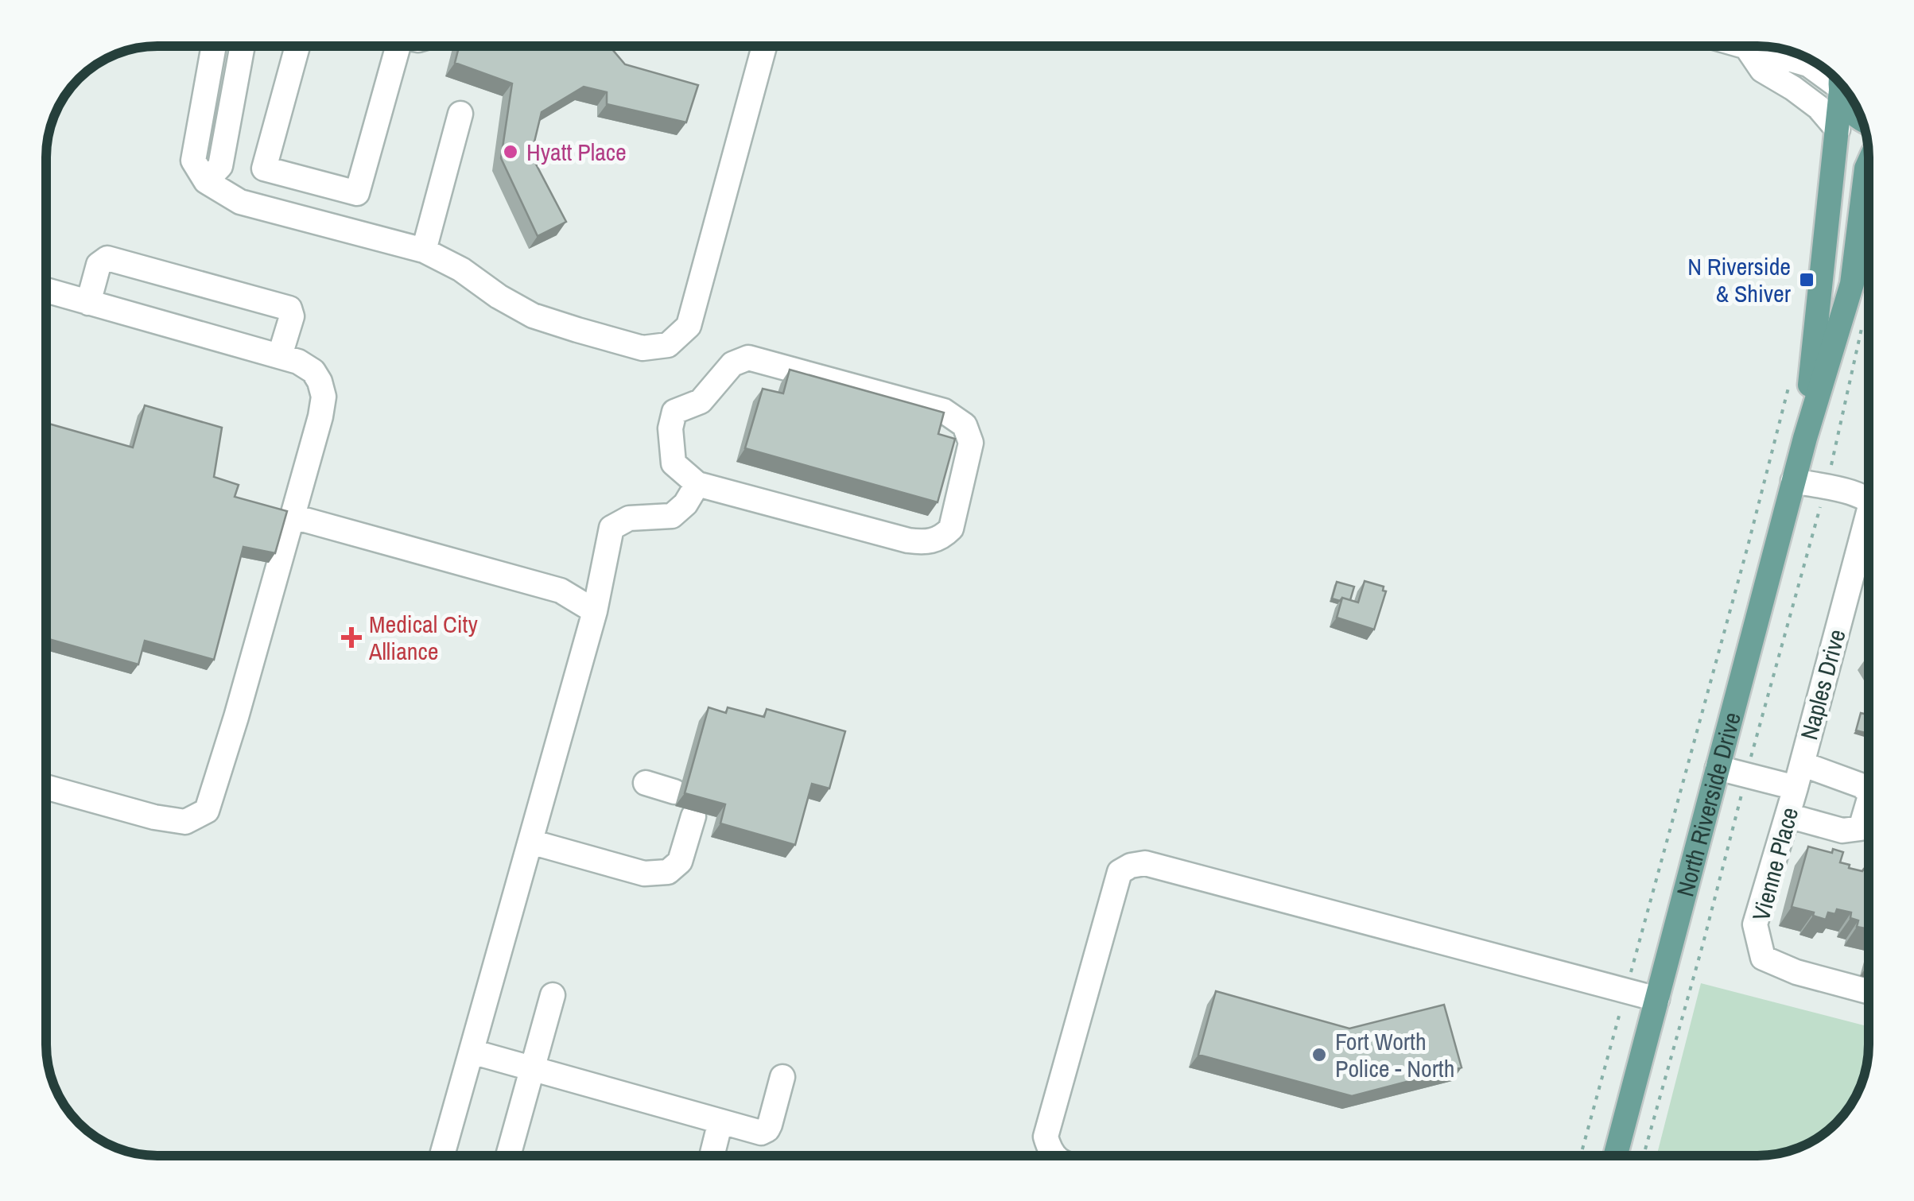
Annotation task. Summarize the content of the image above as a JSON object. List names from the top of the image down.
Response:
{
  "streets": {
    "main road": ["North Riverside Drive"],
    "street": ["Naples Drive", "Vienne Place"]
  },
  "crossings": [
    ["Naples Drive", "Vienne Place"]
  ],
  "places": {
    "other": ["Hyatt Place", "Fort Worth Police - North"],
    "transit": ["N Riverside & Shiver"],
    "health": ["Medical City Alliance"]
  }
}
